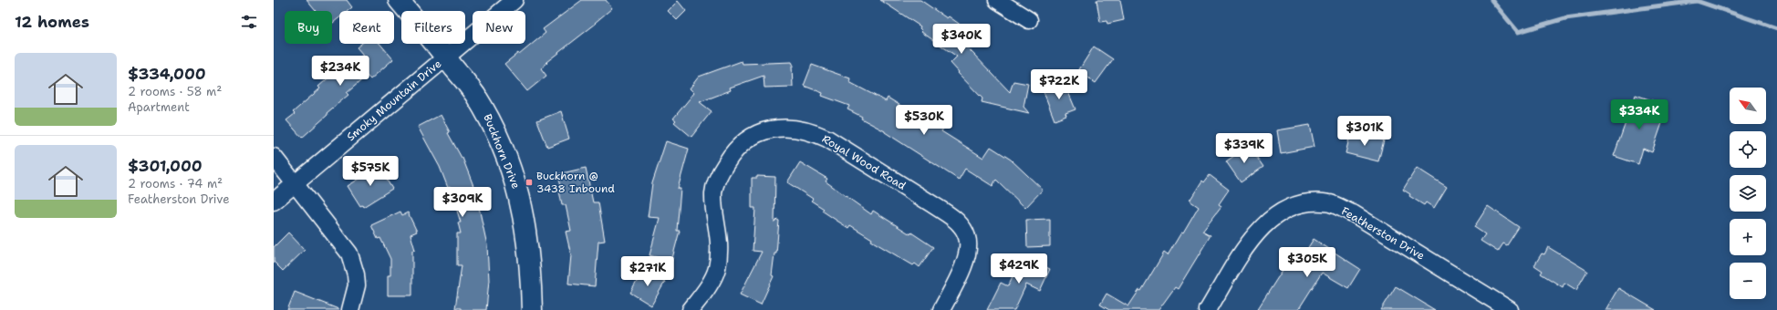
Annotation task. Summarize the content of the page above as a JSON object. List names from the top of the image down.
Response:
{
  "streets": {
    "street": [
      "Smoky Mountain Drive",
      "Buckhorn Drive",
      "Royal Wood Road",
      "Featherston Drive"
    ]
  },
  "crossings": [
    ["Smoky Mountain Drive", "Buckhorn Drive"]
  ],
  "places": {
    "transit": ["Buckhorn @ 3438 Inbound"]
  },
  "north": "top left",
  "page": {
    "heading": "12 homes",
    "chip": [
      "Buy",
      "Rent",
      "Filters",
      "New"
    ],
    "price": [
      "$340K",
      "$234K",
      "$722K",
      "$334K",
      "$530K",
      "$301K",
      "$339K",
      "$575K",
      "$309K",
      "$305K",
      "$429K",
      "$271K"
    ],
    "list": [
      {
        "name": "$334,000",
        "note": "2 rooms · 58 m² · Apartment"
      },
      {
        "name": "$301,000",
        "note": "2 rooms · 74 m² · Featherston Drive"
      }
    ],
    "map_buttons": ["+", "−"]
  }
}
